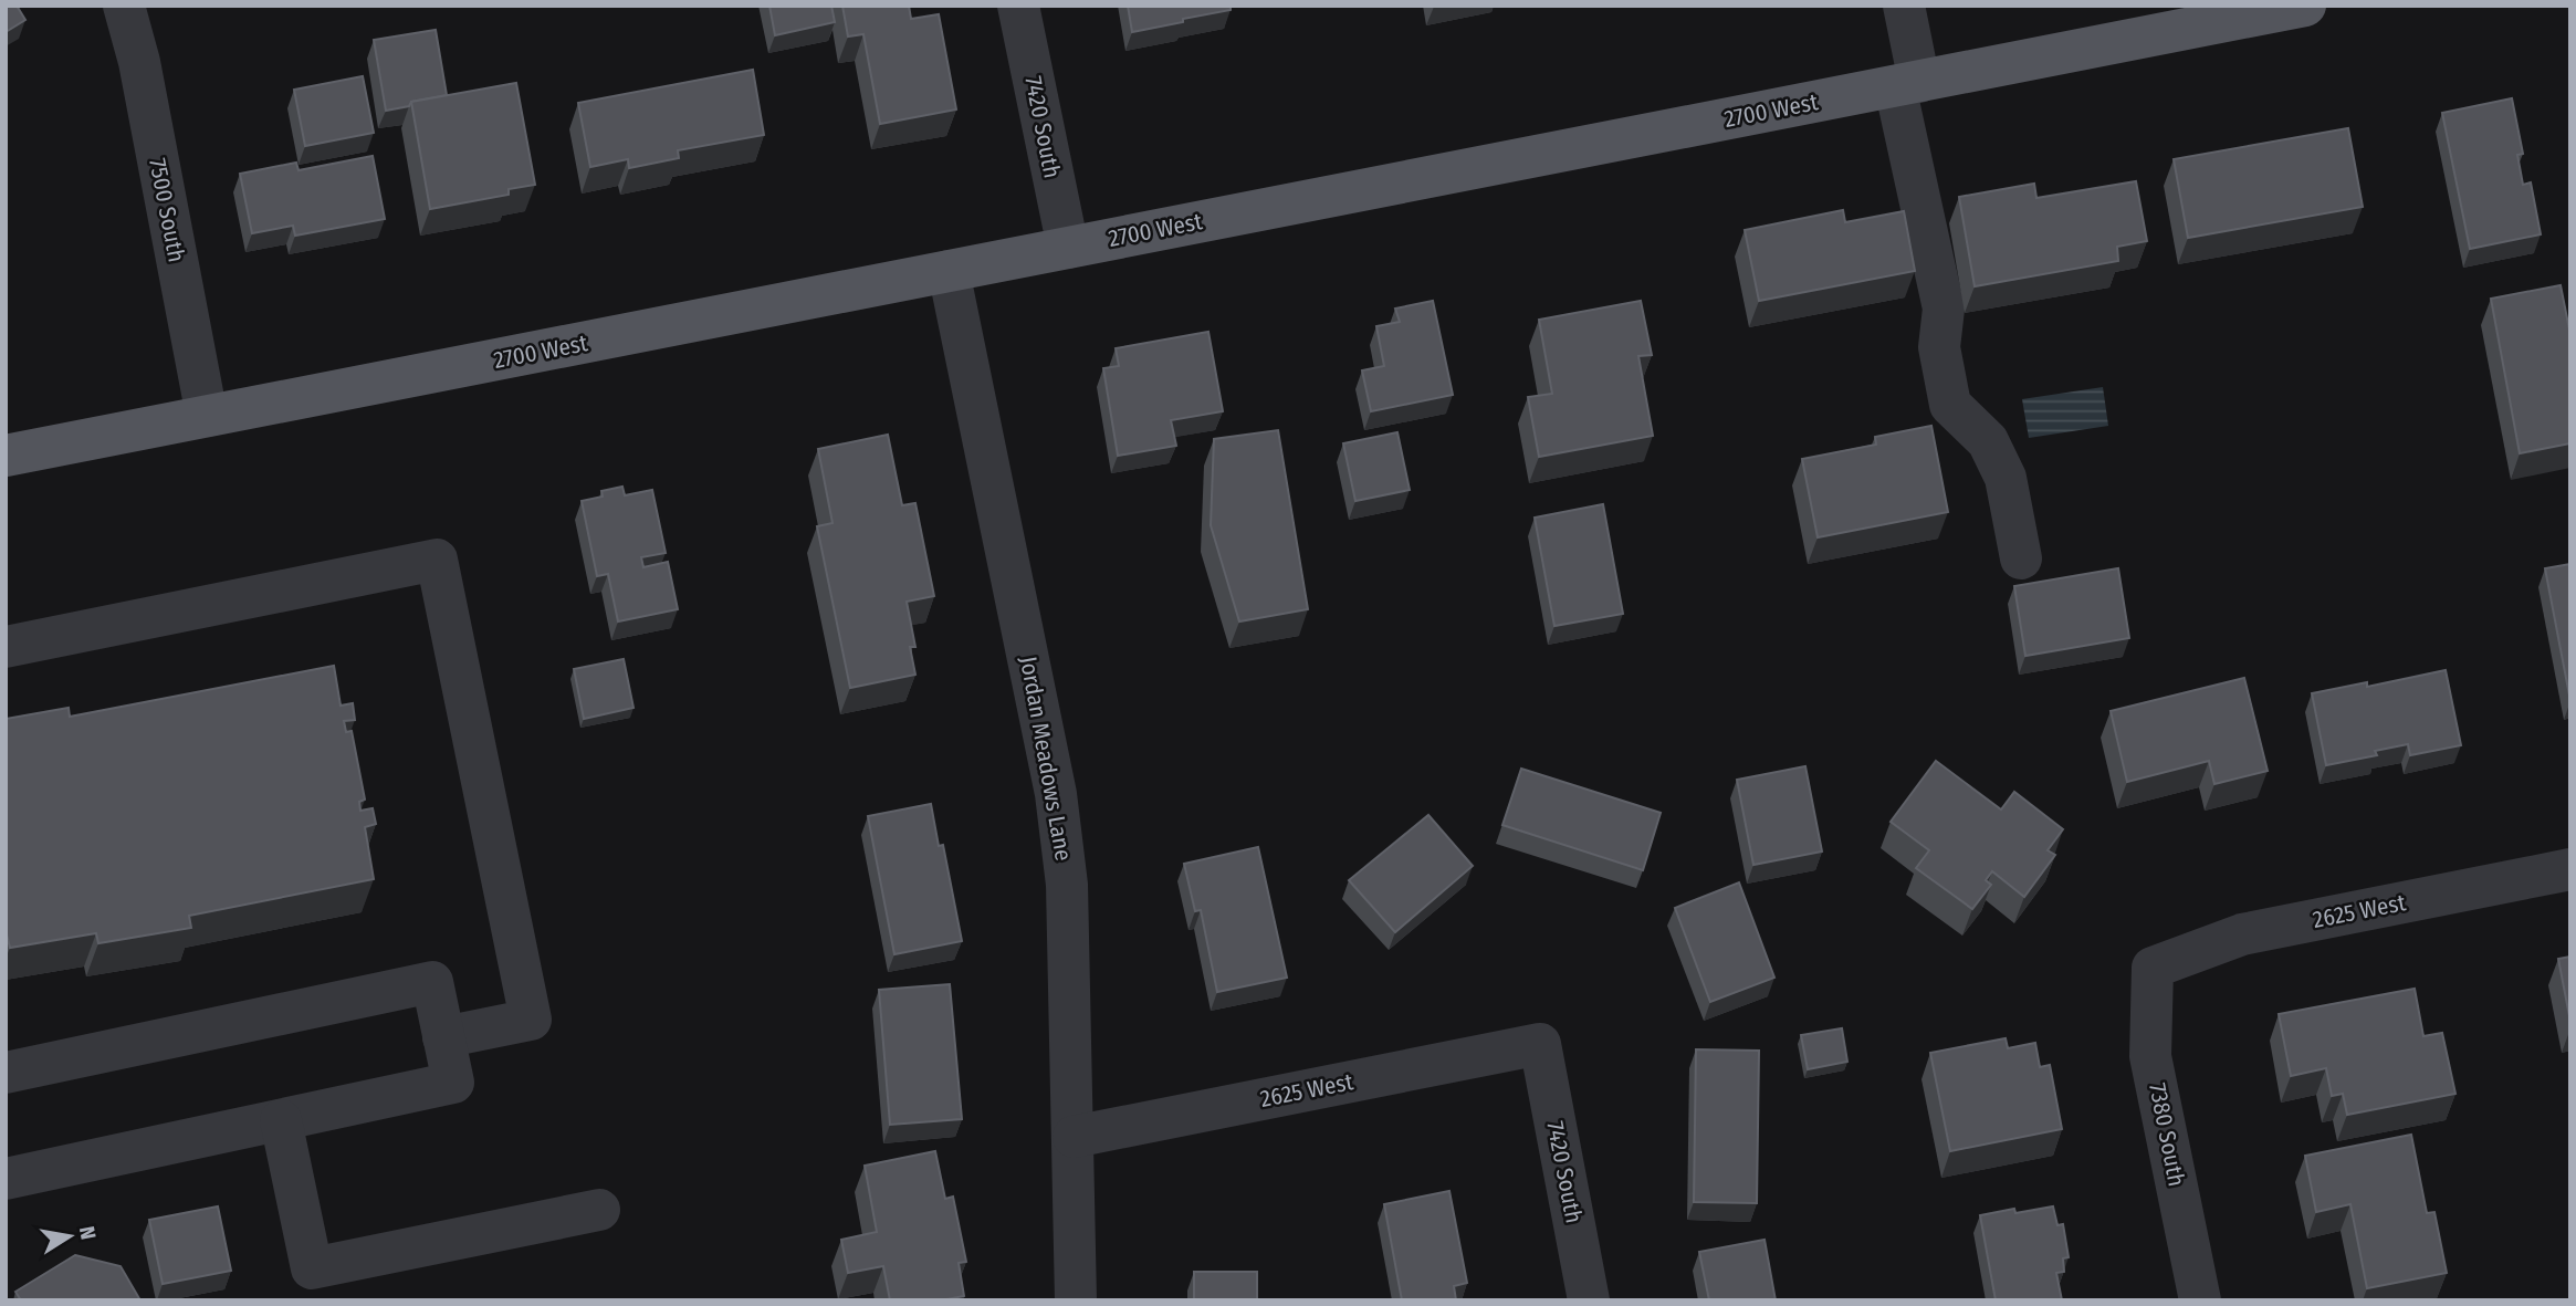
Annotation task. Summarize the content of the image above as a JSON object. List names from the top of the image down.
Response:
{
  "streets": {
    "main road": ["2700 West"],
    "street": [
      "7420 South",
      "7500 South",
      "Jordan Meadows Lane",
      "2625 West",
      "7380 South"
    ]
  },
  "crossings": [
    ["2700 West", "7420 South"],
    ["2700 West", "7500 South"],
    ["2700 West", "Jordan Meadows Lane"],
    ["7420 South", "2625 West"],
    ["Jordan Meadows Lane", "2625 West"],
    ["2625 West", "7380 South"]
  ],
  "north": "right"
}
